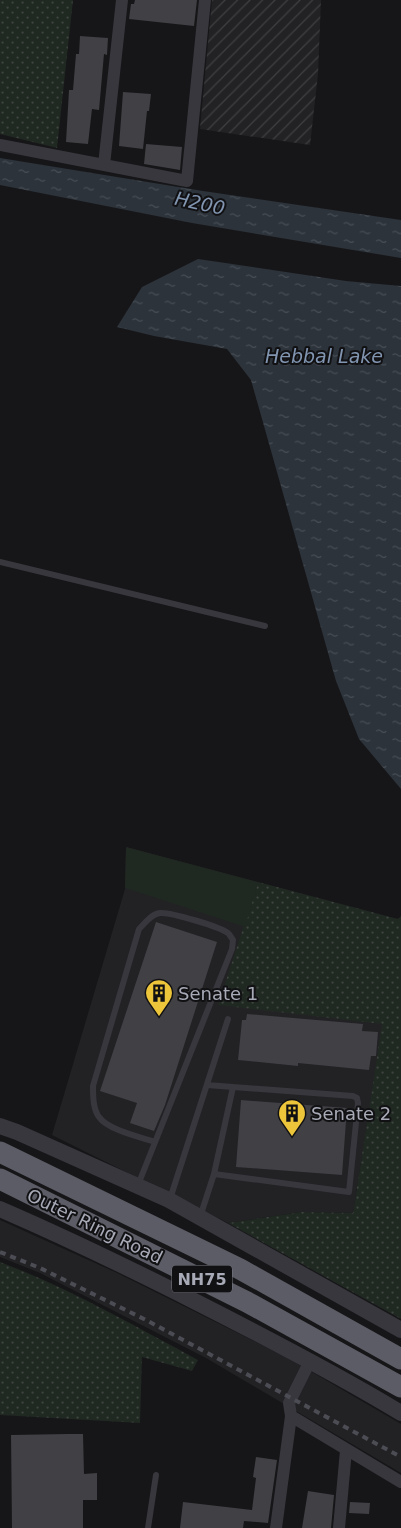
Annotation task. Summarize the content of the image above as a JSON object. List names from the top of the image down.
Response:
{
  "streets": {
    "highway": ["Outer Ring Road", "NH75"]
  },
  "water": ["H200", "Hebbal Lake"],
  "places": {
    "building": ["Senate 1", "Senate 2"]
  }
}
